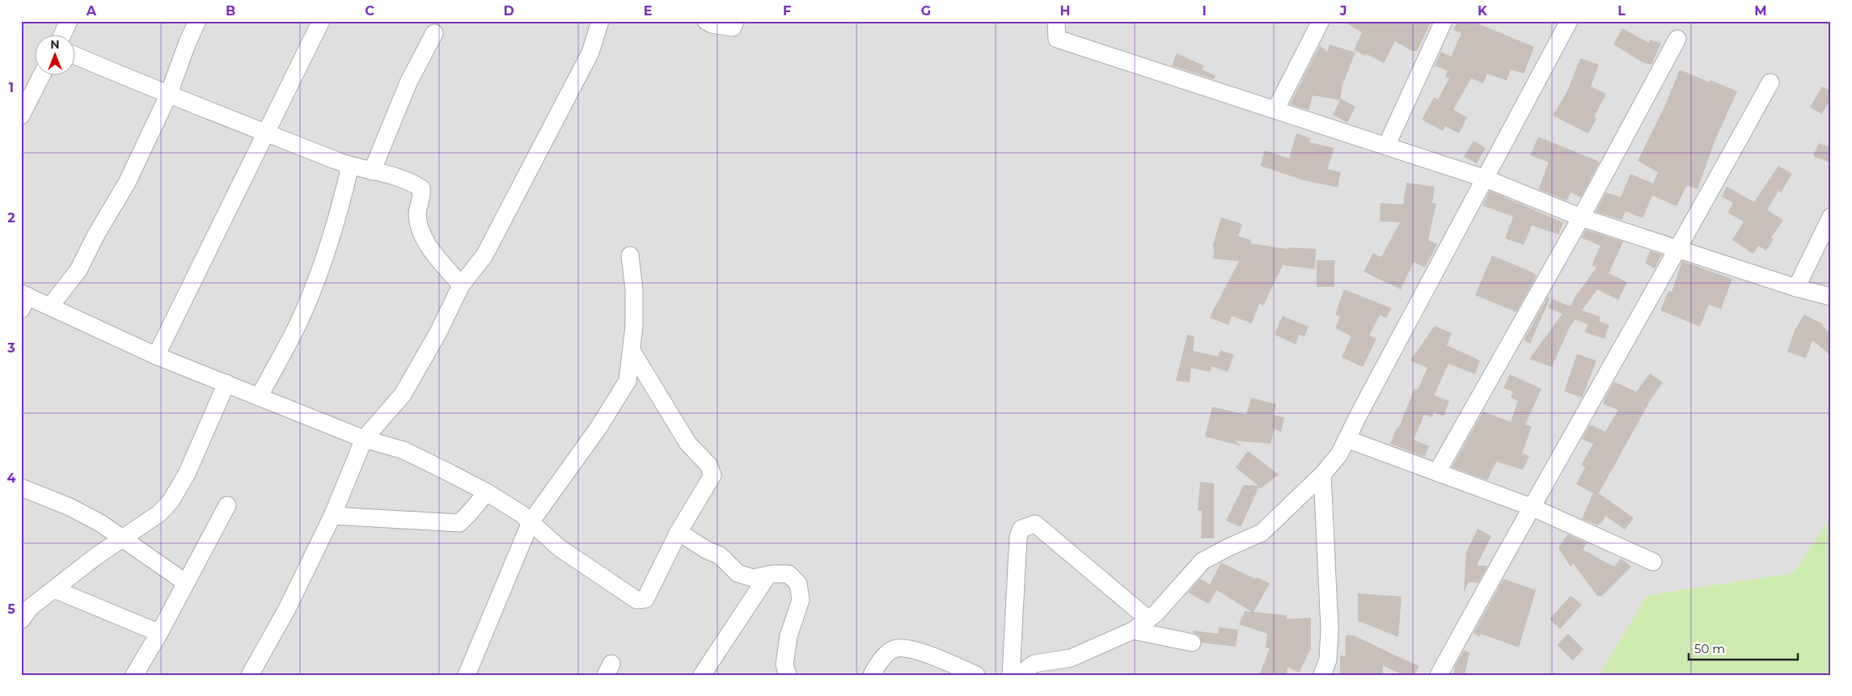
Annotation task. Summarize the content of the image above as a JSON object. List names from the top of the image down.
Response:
{
  "scale_bar": "50 m",
  "north": "top",
  "grid": {
    "columns": [
      "A",
      "B",
      "C",
      "D",
      "E",
      "F",
      "G",
      "H",
      "I",
      "J",
      "K",
      "L",
      "M"
    ],
    "rows": [
      "1",
      "2",
      "3",
      "4",
      "5"
    ]
  }
}
